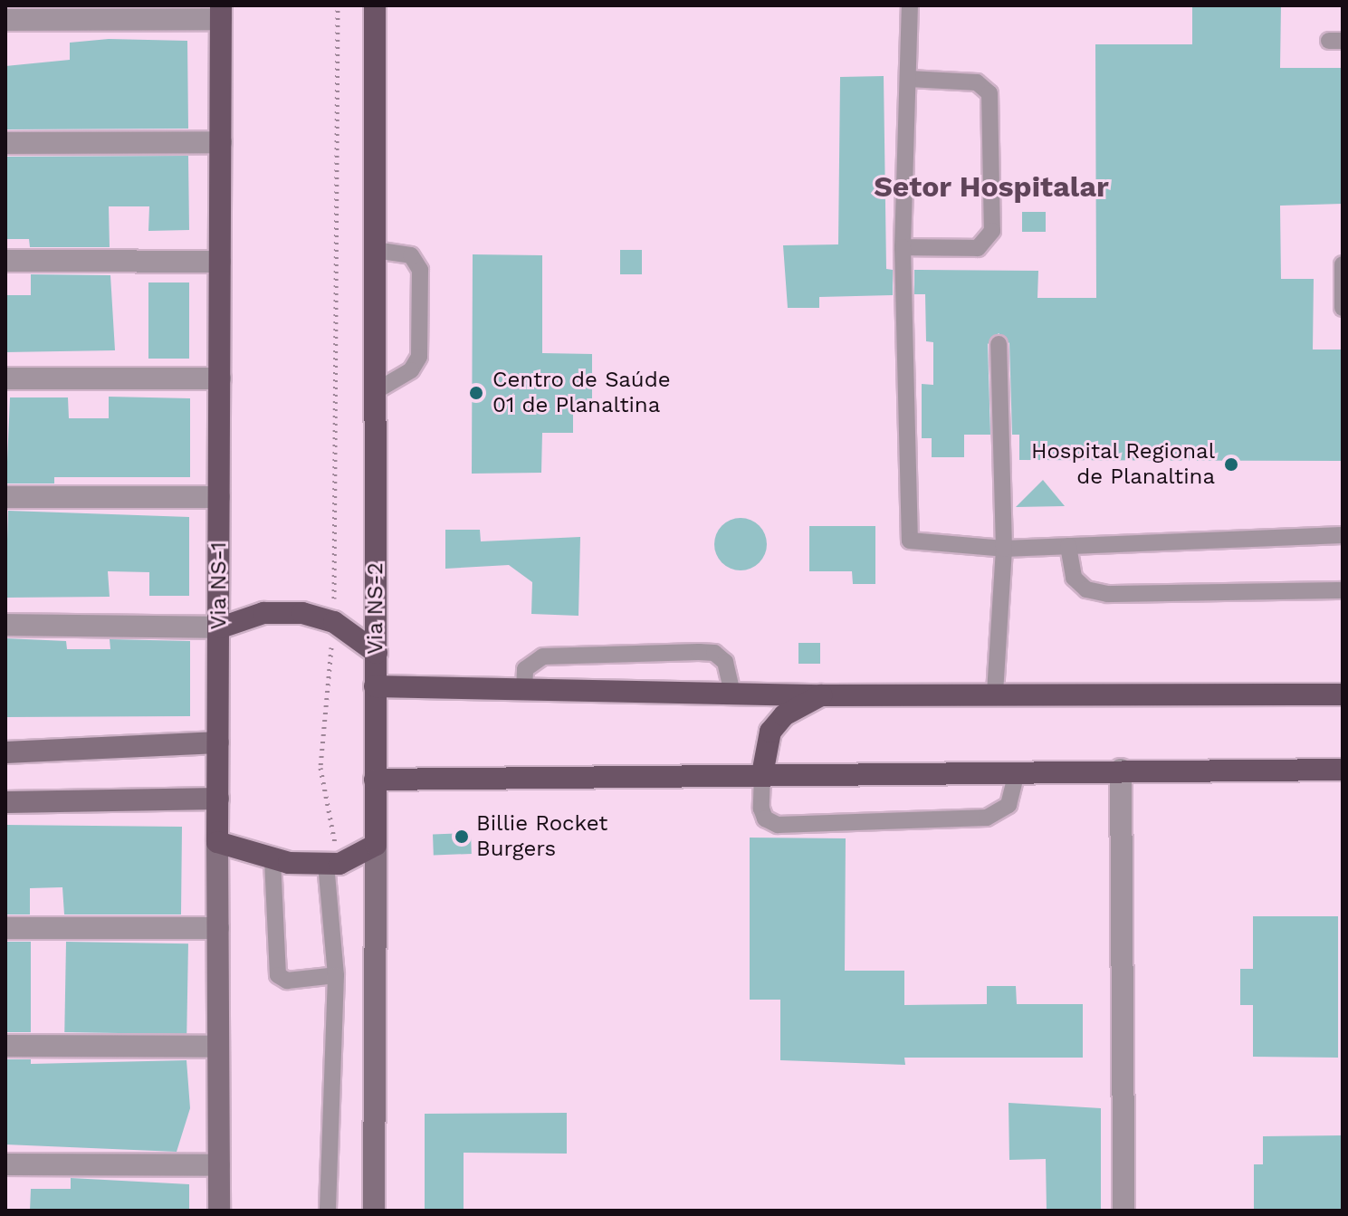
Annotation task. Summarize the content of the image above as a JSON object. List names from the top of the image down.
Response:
{
  "streets": {
    "main road": ["Via NS-1", "Via NS-2"]
  },
  "districts": ["Setor Hospitalar"],
  "places": ["Centro de Saúde 01 de Planaltina", "Hospital Regional de Planaltina", "Billie Rocket Burgers"]
}
